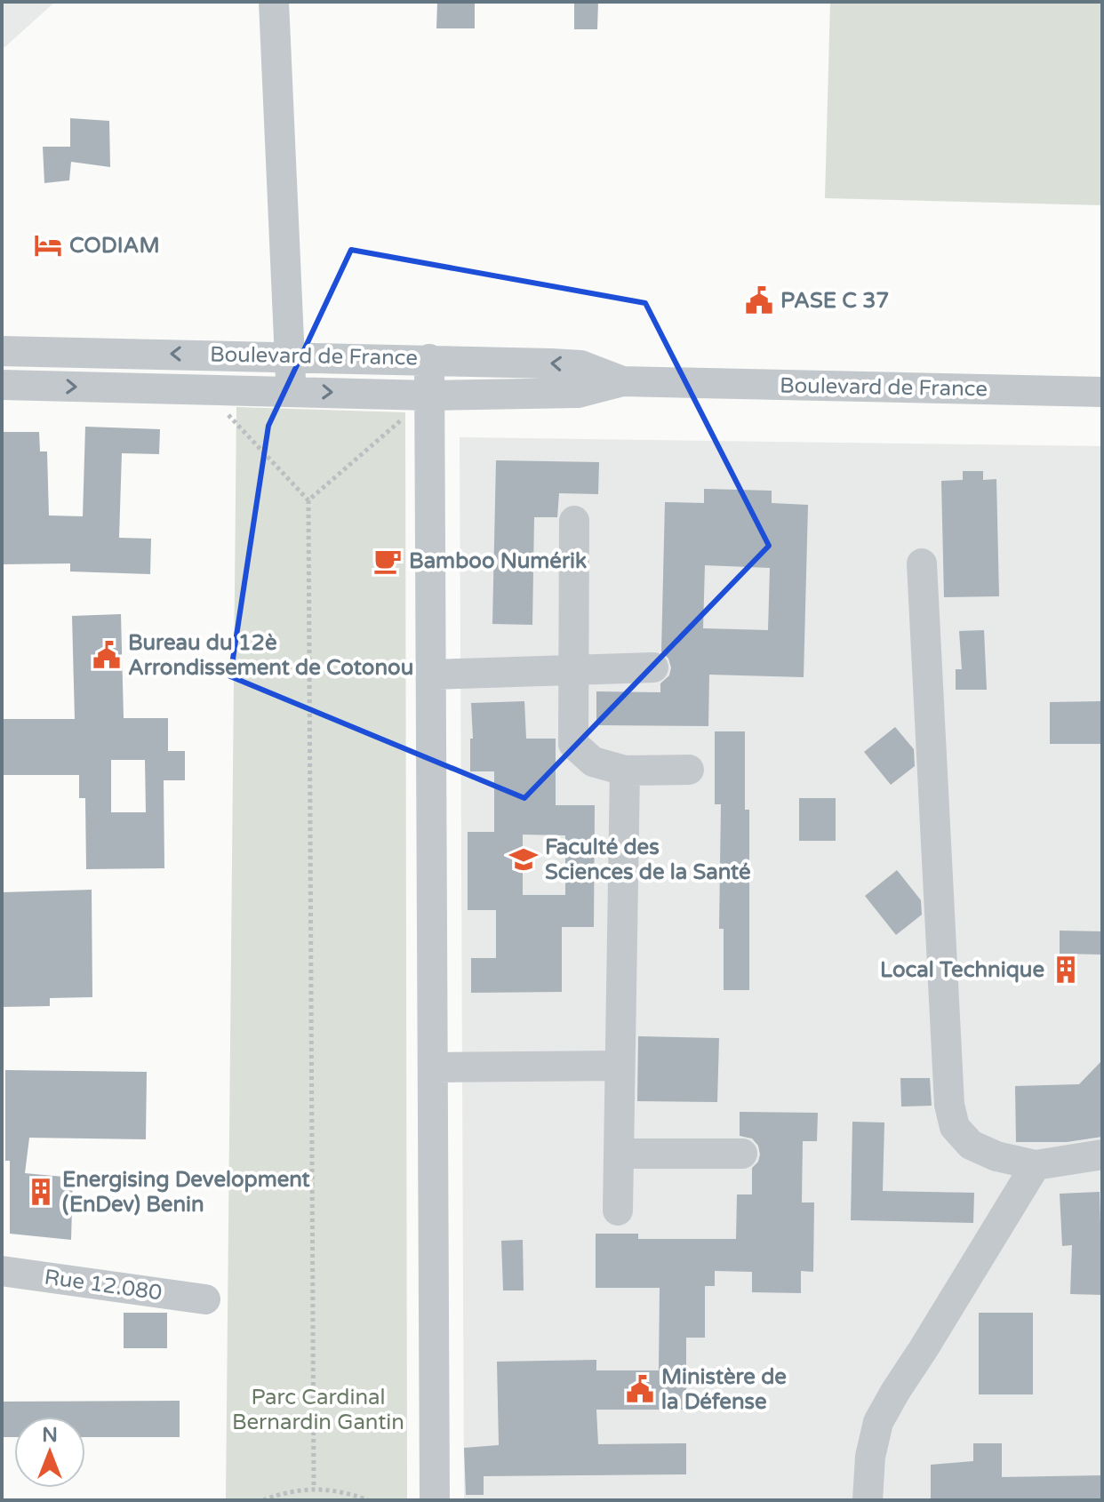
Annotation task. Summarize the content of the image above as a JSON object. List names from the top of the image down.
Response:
{
  "streets": {
    "street": ["Boulevard de France", "Rue 12.080"]
  },
  "parks": ["Parc Cardinal Bernardin Gantin"],
  "places": {
    "hotel": ["CODIAM"],
    "public building": ["PASE C 37", "Bureau du 12è Arrondissement de Cotonou", "Ministère de la Défense"],
    "cafe": ["Bamboo Numérik"],
    "school or university": ["Faculté des Sciences de la Santé"],
    "building": ["Local Technique", "Energising Development (EnDev) Benin"]
  },
  "north": "top"
}
